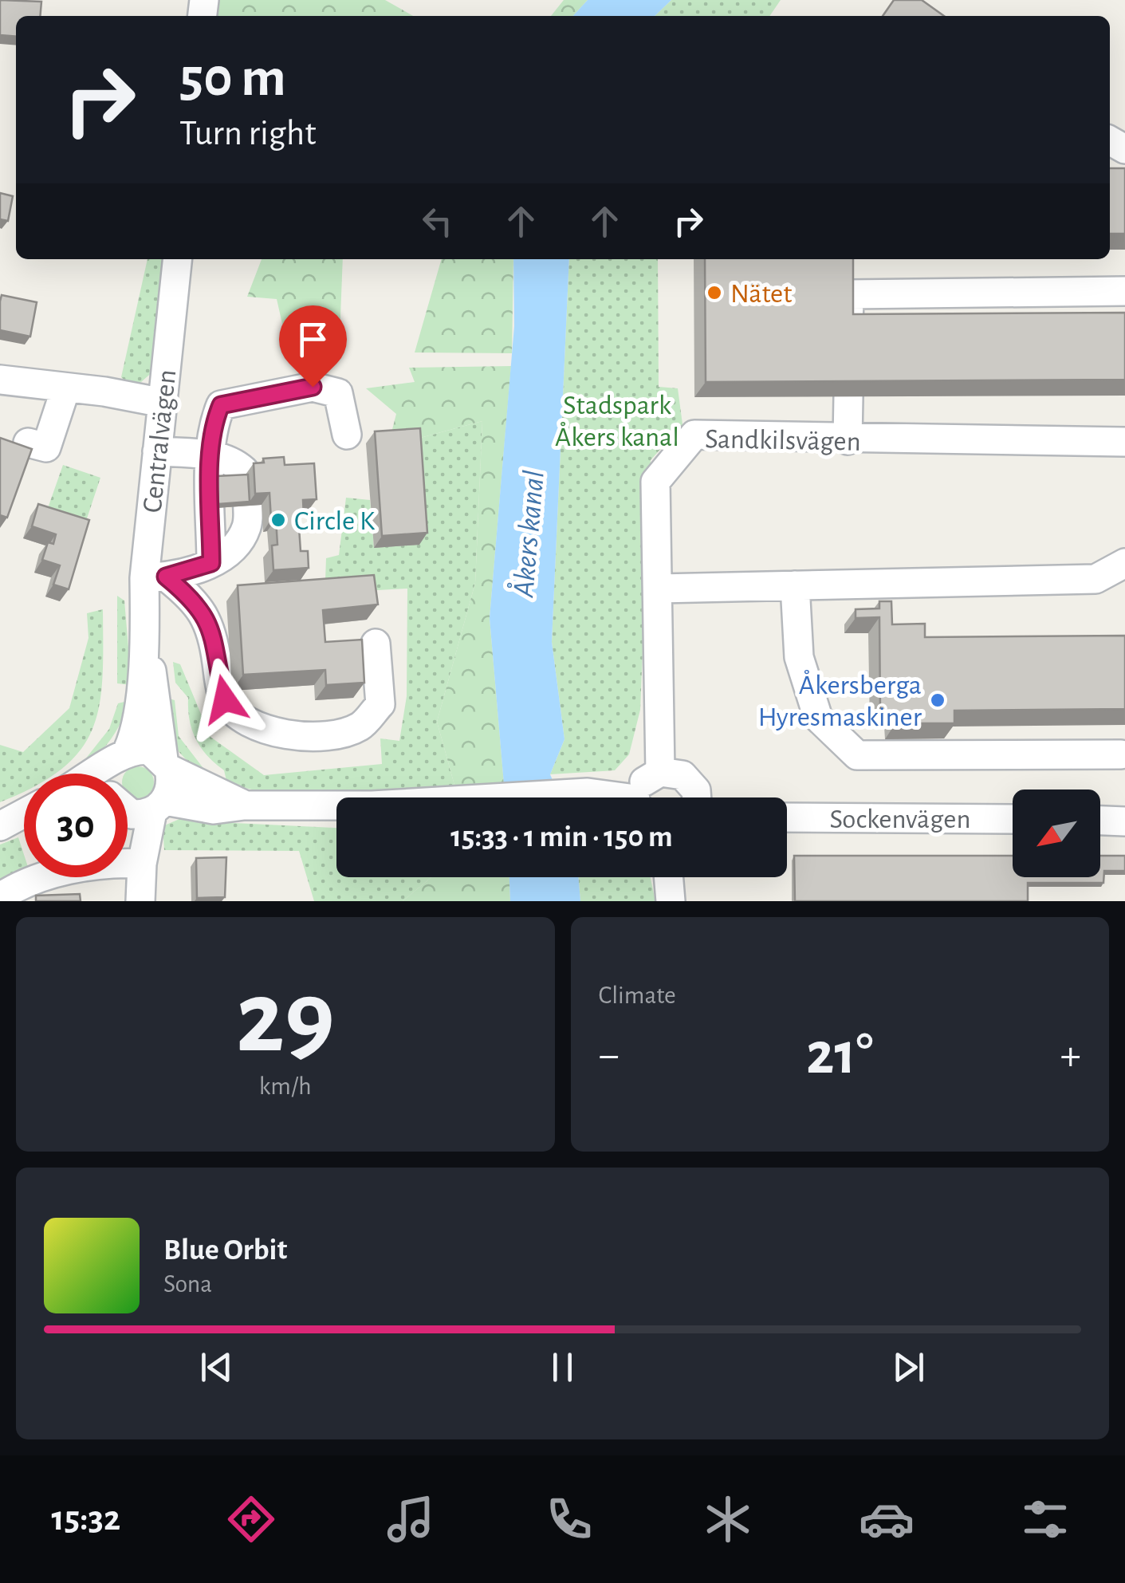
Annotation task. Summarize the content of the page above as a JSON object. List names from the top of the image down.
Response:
{
  "streets": {
    "street": ["Sandkilsvägen", "Centralvägen", "Sockenvägen"]
  },
  "water": ["Åkers kanal"],
  "parks": ["Stadspark Åkers kanal"],
  "places": ["Nätet", "Circle K", "Åkersberga Hyresmaskiner"],
  "north": "bottom left",
  "page": {
    "turn": ["50 m", "Turn right"],
    "limit": "30",
    "trip": "15:33 · 1 min · 150 m",
    "tile": [
      ["29", "km/h"],
      "Climate"
    ],
    "heat": ["−", "21°", "+"],
    "song": ["Blue Orbit", "Sona"],
    "tabs": "15:32"
  }
}
